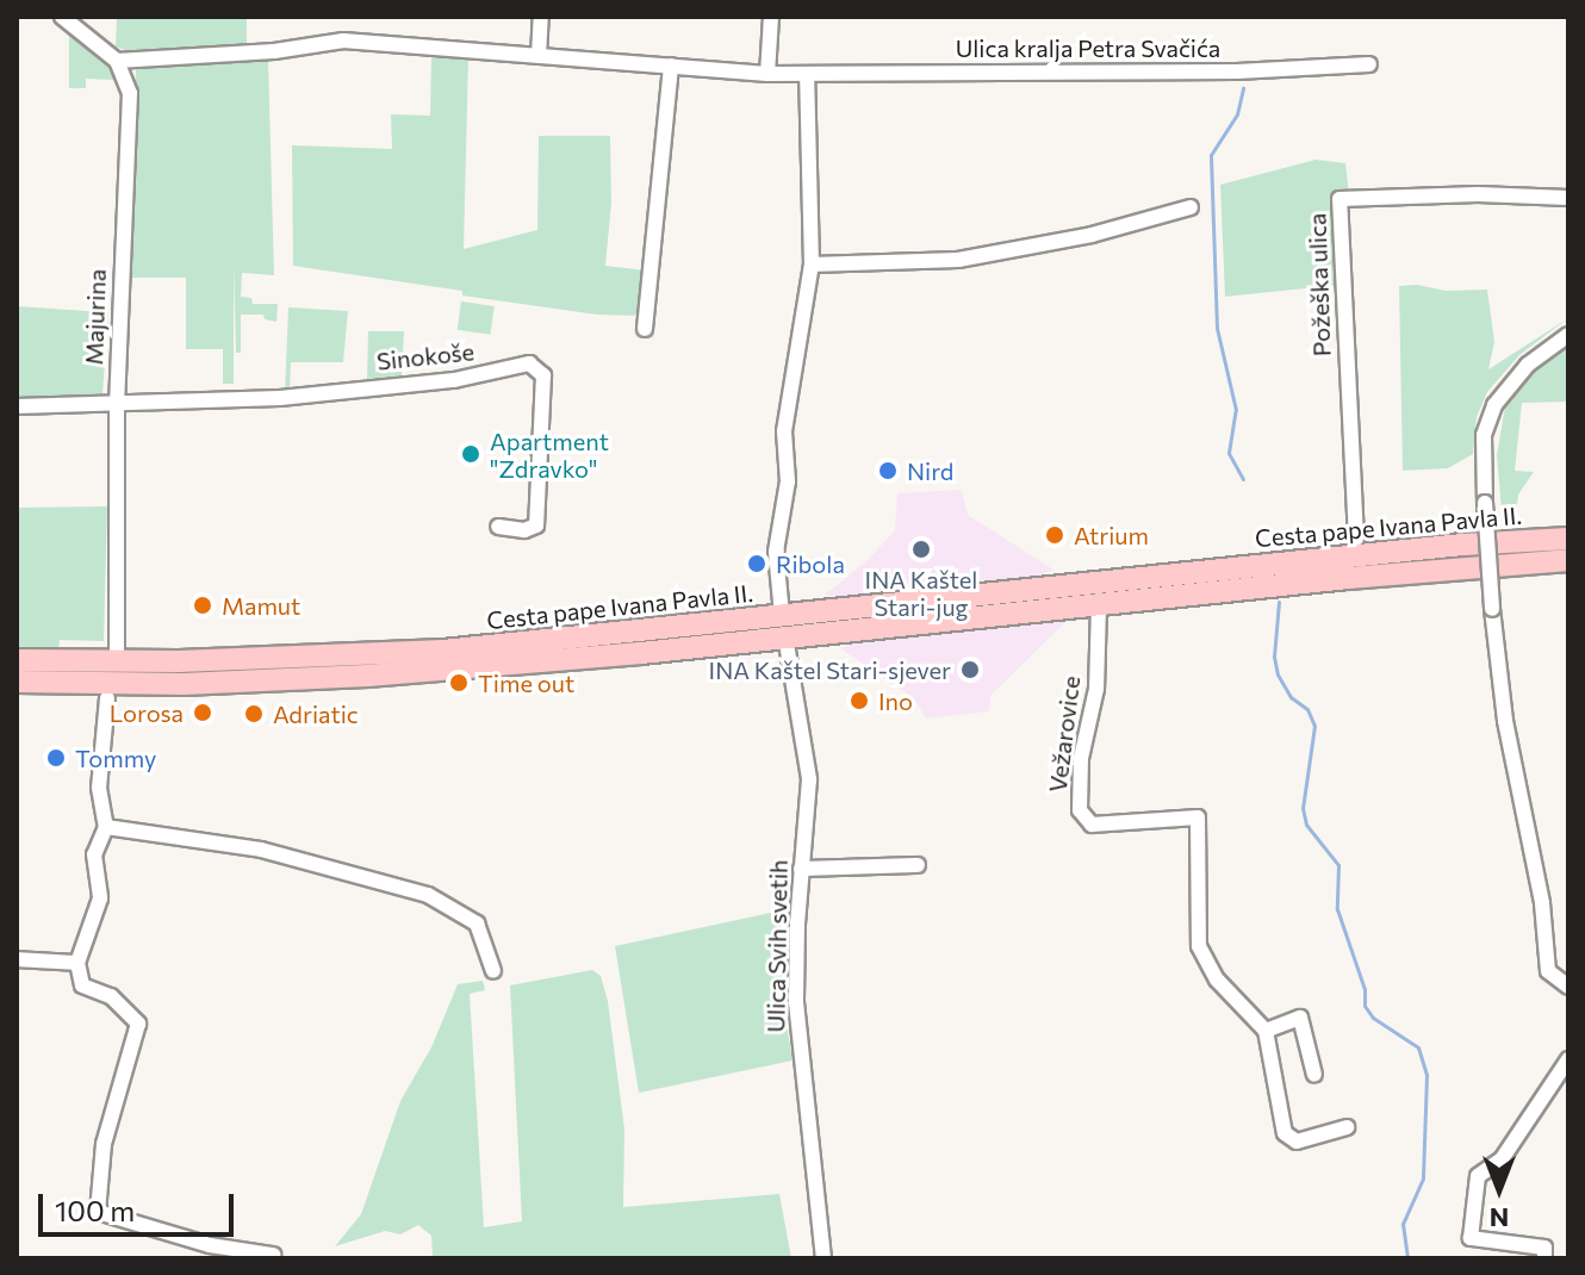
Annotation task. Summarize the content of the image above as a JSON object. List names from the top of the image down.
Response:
{
  "streets": {
    "main road": ["Cesta pape Ivana Pavla II."],
    "street": [
      "Ulica kralja Petra Svačića",
      "Požeška ulica",
      "Majurina",
      "Sinokoše",
      "Vežarovice",
      "Ulica Svih svetih"
    ]
  },
  "crossings": [
    ["Ulica kralja Petra Svačića", "Ulica Svih svetih"],
    ["Majurina", "Sinokoše"],
    ["Cesta pape Ivana Pavla II.", "Vežarovice"],
    ["Cesta pape Ivana Pavla II.", "Ulica Svih svetih"]
  ],
  "places": [
    "Apartment \"Zdravko\"",
    "Nird",
    "Atrium",
    "INA Kaštel Stari-jug",
    "Ribola",
    "Mamut",
    "INA Kaštel Stari-sjever",
    "Time out",
    "Ino",
    "Lorosa",
    "Adriatic",
    "Tommy"
  ],
  "scale_bar": "100 m",
  "north": "bottom"
}
